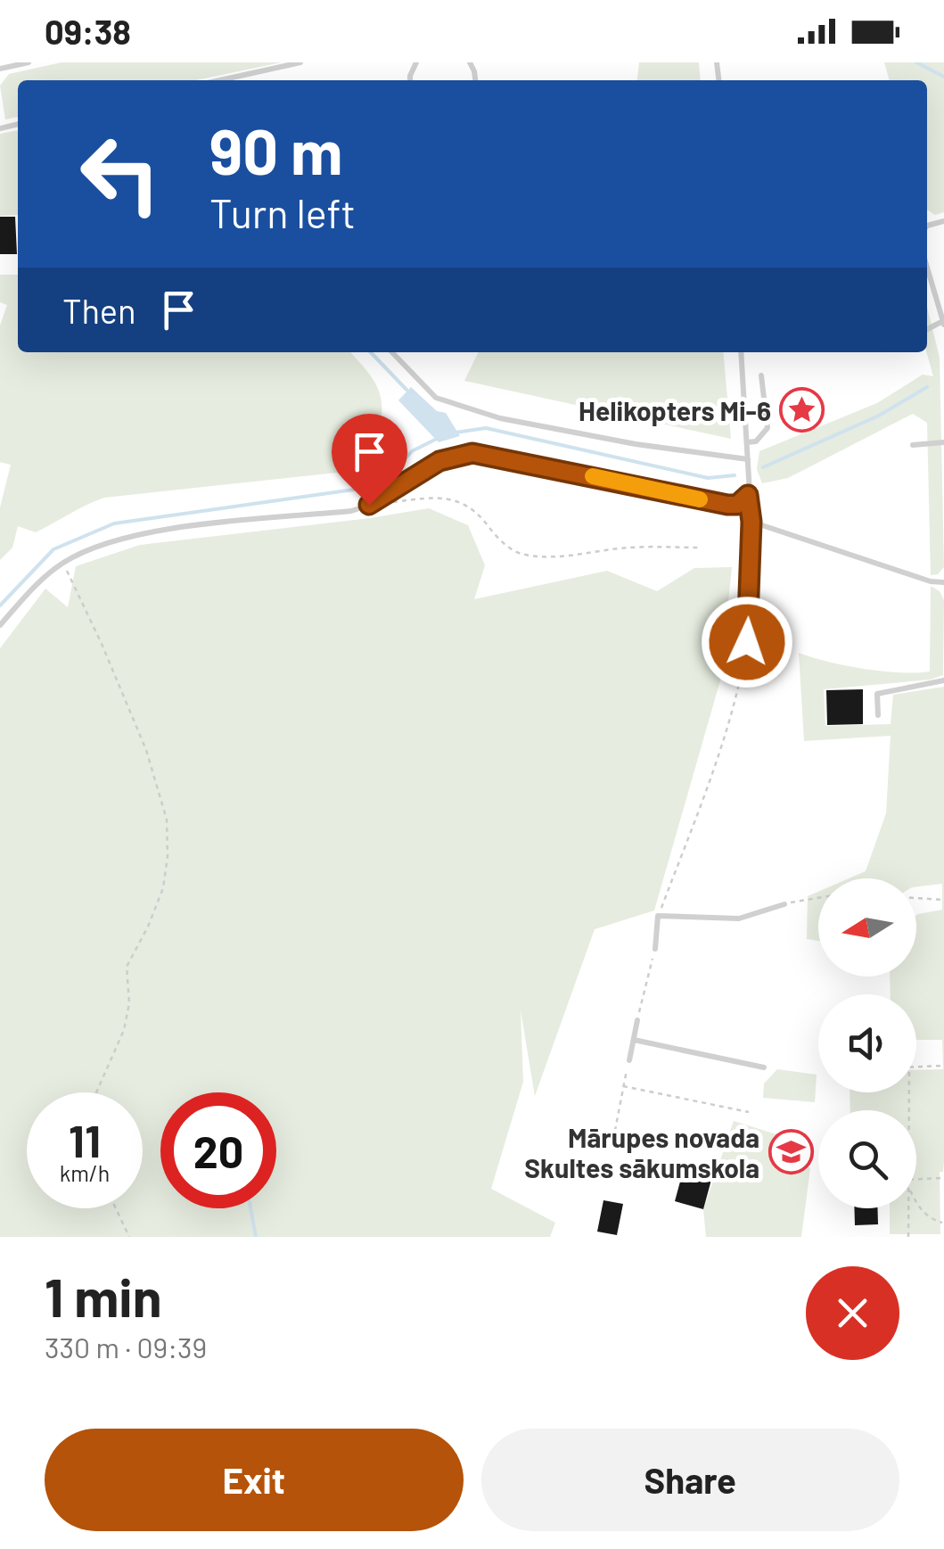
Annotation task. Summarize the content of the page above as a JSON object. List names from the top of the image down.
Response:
{
  "places": {
    "place": ["Helikopters Mi-6"],
    "school or university": ["Mārupes novada Skultes sākumskola"]
  },
  "north": "left",
  "page": {
    "status": "09:38",
    "turn": ["90 m", "Turn left"],
    "then": "Then",
    "speed": "11 km/h",
    "limit": "20",
    "heading": ["1 min", "330 m · 09:39"],
    "buttons": ["Exit", "Share"]
  }
}
